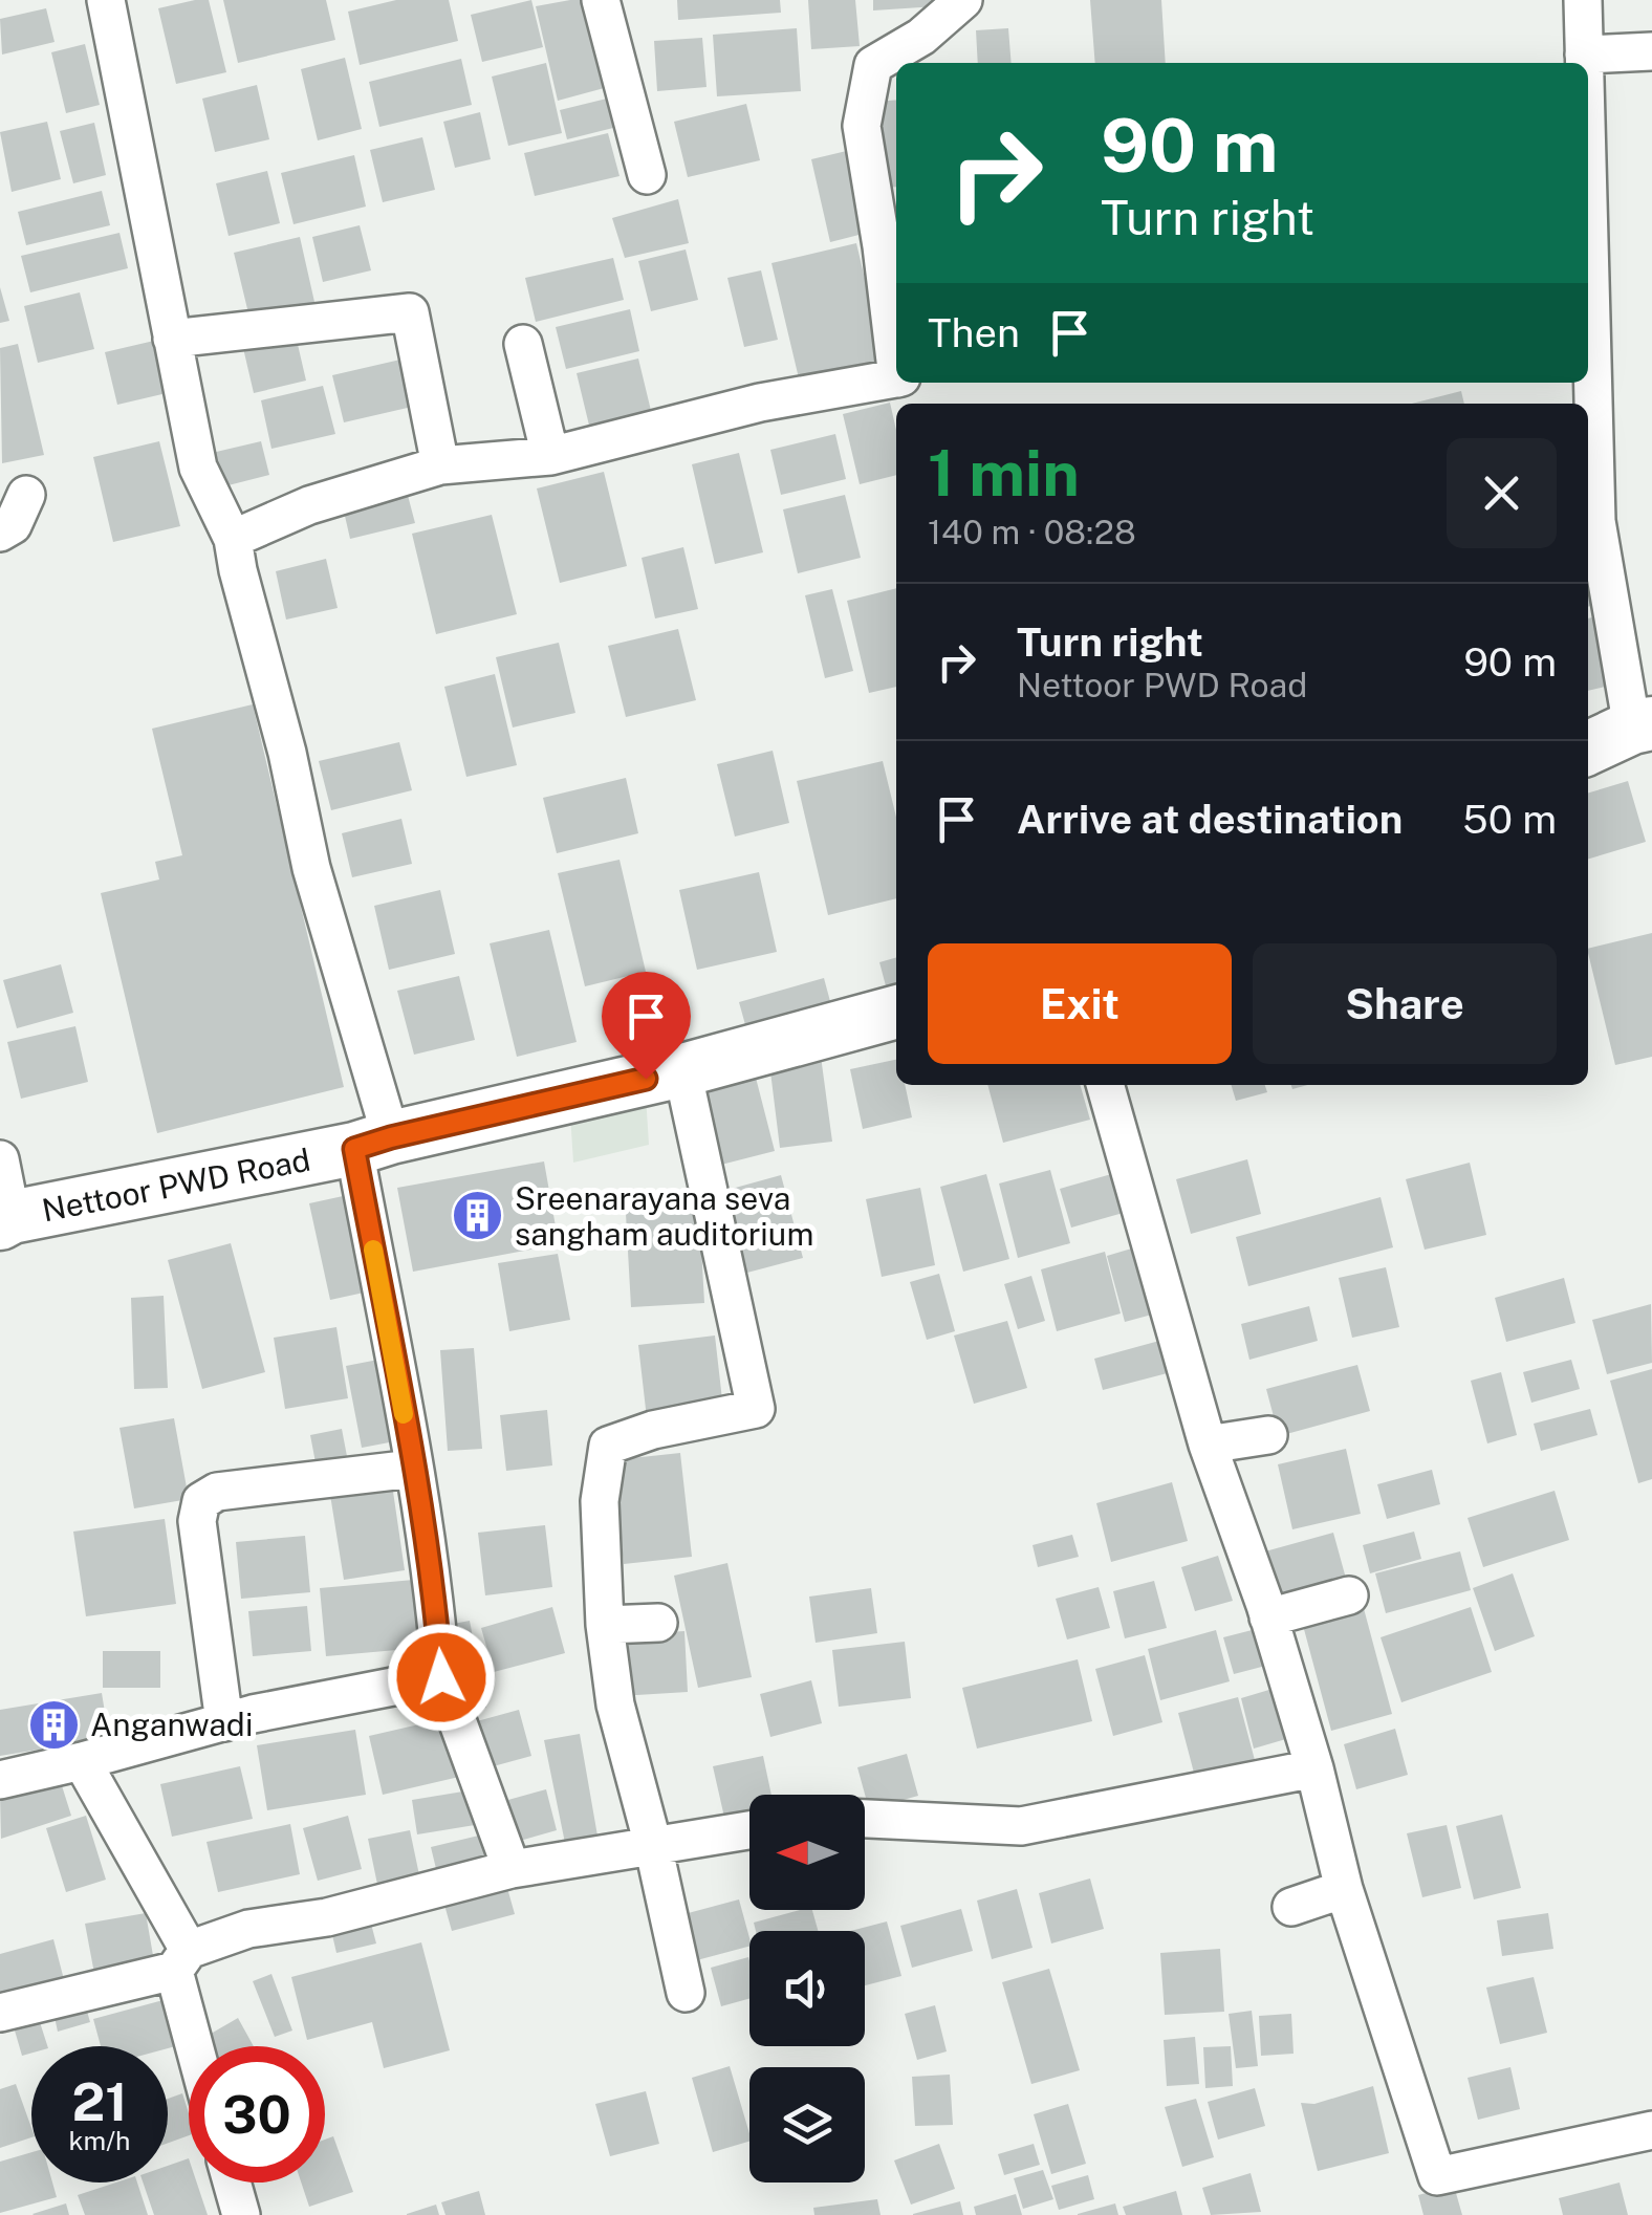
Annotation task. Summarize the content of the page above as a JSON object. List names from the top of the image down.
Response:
{
  "streets": {
    "street": ["Nettoor PWD Road"]
  },
  "places": {
    "building": ["Sreenarayana seva sangham auditorium", "Anganwadi"]
  },
  "north": "left",
  "page": {
    "turn": ["90 m", "Turn right"],
    "then": "Then",
    "heading": ["1 min", "140 m · 08:28"],
    "list": [
      {
        "name": "Turn right",
        "note": "Nettoor PWD Road",
        "value": "90 m"
      },
      {
        "name": "Arrive at destination",
        "value": "50 m"
      }
    ],
    "buttons": ["Exit", "Share"],
    "speed": "21 km/h",
    "limit": "30"
  }
}
